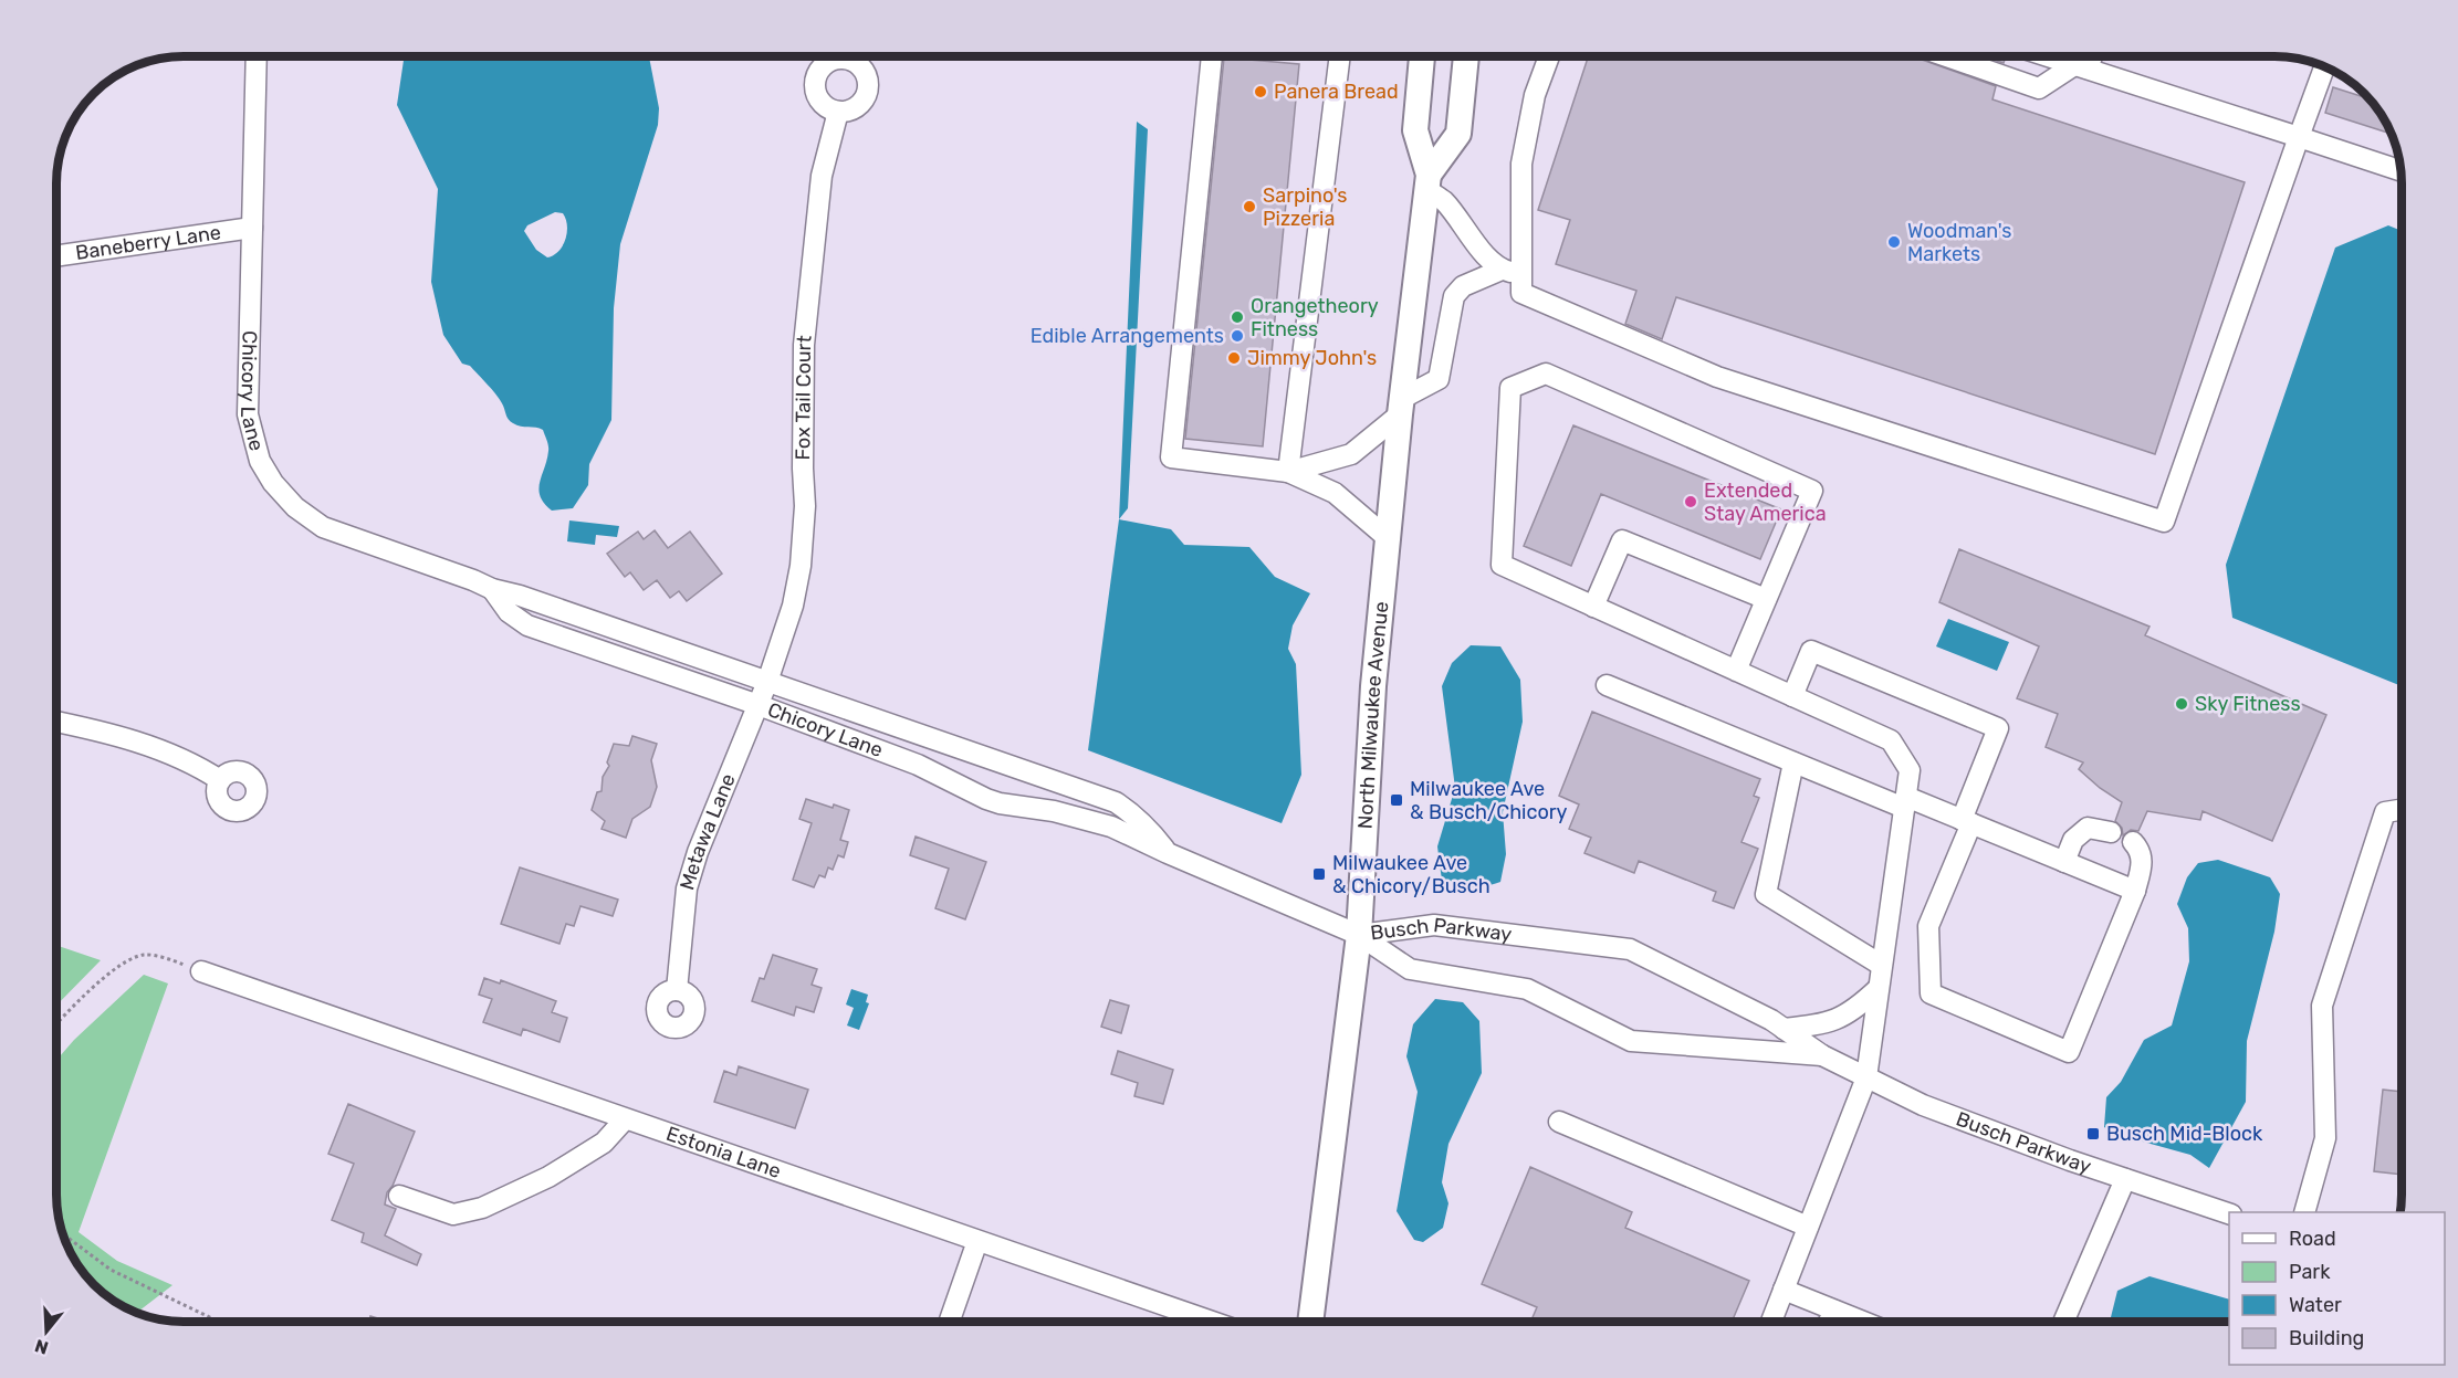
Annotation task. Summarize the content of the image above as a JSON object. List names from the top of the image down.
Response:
{
  "streets": {
    "main road": ["North Milwaukee Avenue"],
    "street": [
      "Baneberry Lane",
      "Chicory Lane",
      "Fox Tail Court",
      "Metawa Lane",
      "Busch Parkway",
      "Estonia Lane"
    ]
  },
  "crossings": [
    ["Baneberry Lane", "Chicory Lane"],
    ["Chicory Lane", "Fox Tail Court"],
    ["Chicory Lane", "North Milwaukee Avenue"],
    ["Chicory Lane", "Metawa Lane"],
    ["Chicory Lane", "Busch Parkway"],
    ["Fox Tail Court", "Metawa Lane"],
    ["North Milwaukee Avenue", "Busch Parkway"]
  ],
  "places": {
    "other": [
      "Panera Bread",
      "Sarpino's Pizzeria",
      "Woodman's Markets",
      "Orangetheory Fitness",
      "Edible Arrangements",
      "Jimmy John's",
      "Extended Stay America",
      "Sky Fitness"
    ],
    "transit": ["Milwaukee Ave & Busch/Chicory", "Milwaukee Ave & Chicory/Busch", "Busch Mid-Block"]
  },
  "legend": [
    "Road",
    "Park",
    "Water",
    "Building"
  ],
  "north": "bottom"
}
